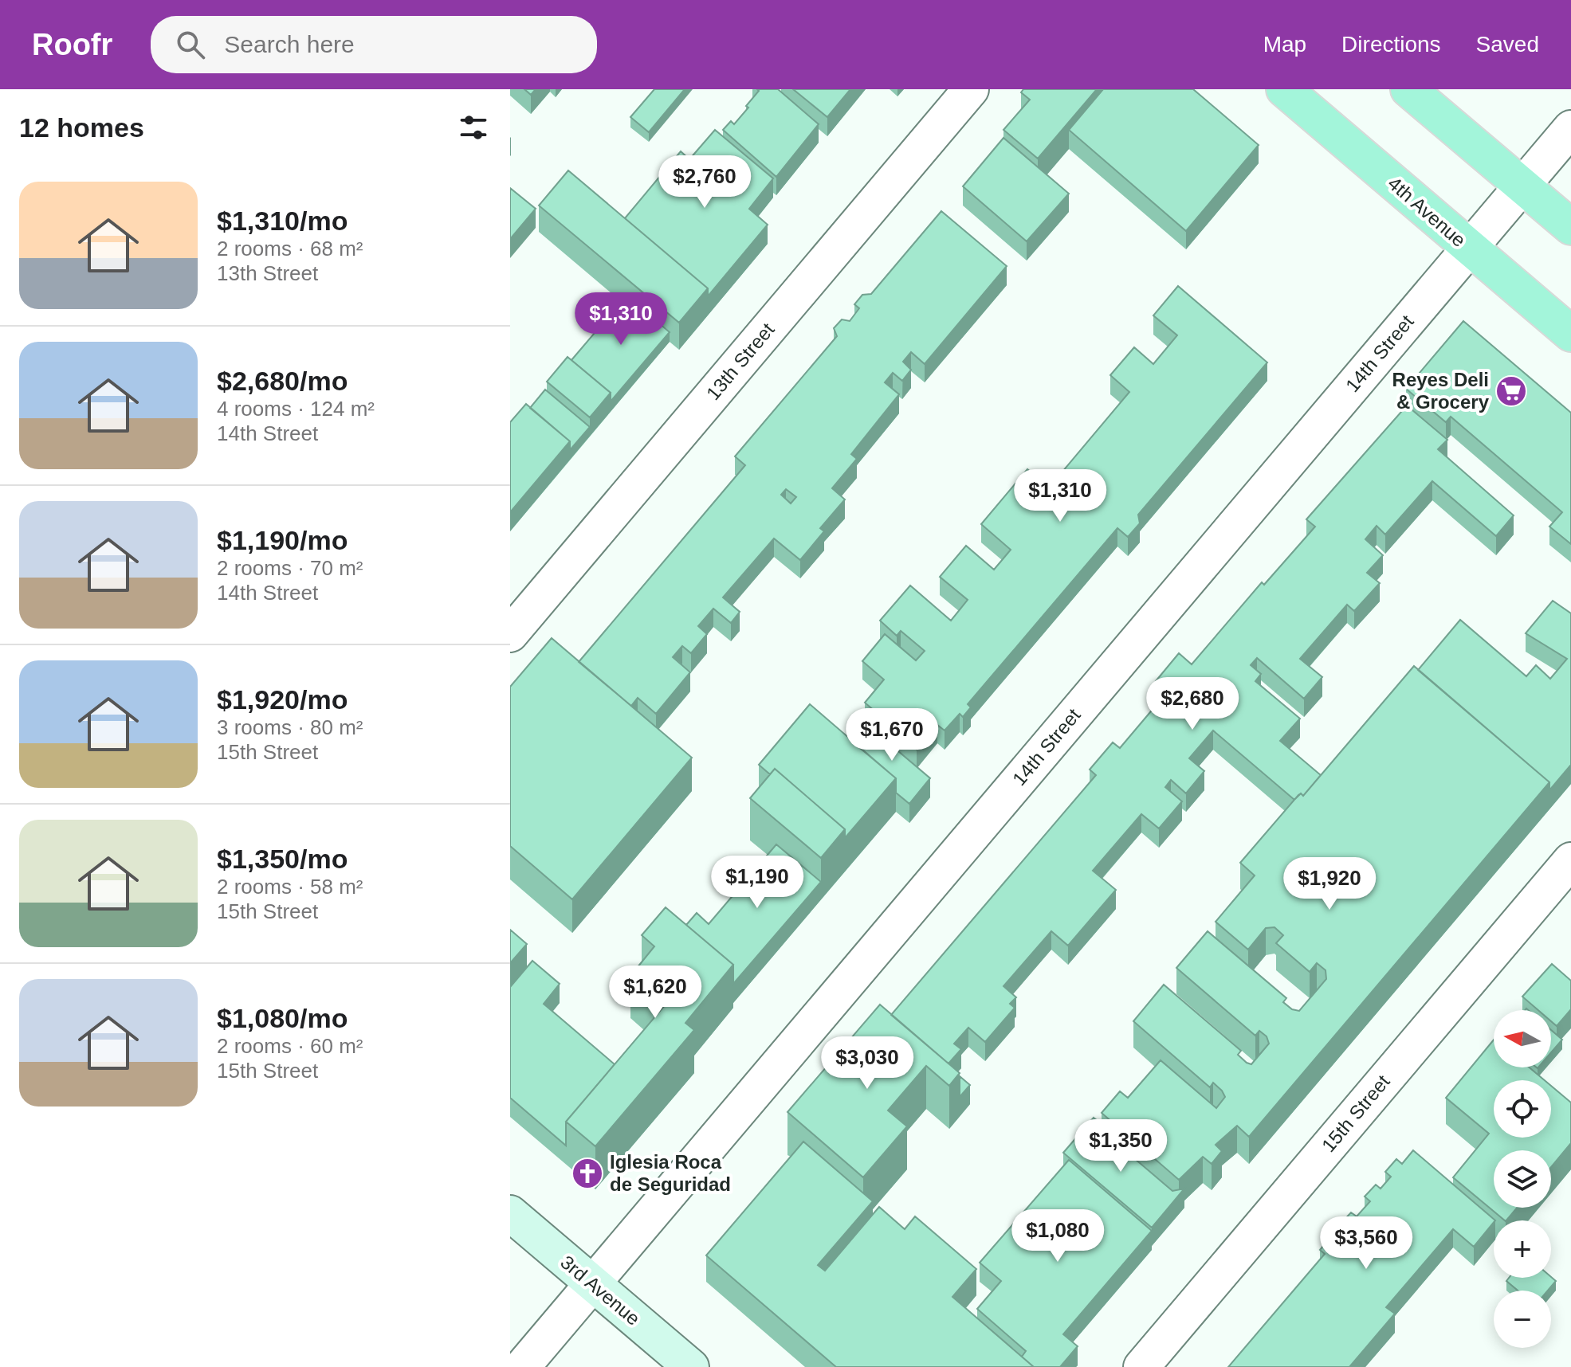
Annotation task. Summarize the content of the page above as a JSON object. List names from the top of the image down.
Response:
{
  "streets": {
    "main road": ["4th Avenue", "3rd Avenue"],
    "street": ["14th Street", "13th Street", "15th Street"]
  },
  "crossings": [
    ["4th Avenue", "14th Street"],
    ["14th Street", "3rd Avenue"]
  ],
  "places": {
    "supermarket": ["Reyes Deli & Grocery"],
    "church": ["Iglesia Roca de Seguridad"]
  },
  "north": "left",
  "page": {
    "header": "Roofr",
    "search": "Search here",
    "nav": ["Map", "Directions", "Saved"],
    "heading": "12 homes",
    "price": [
      "$2,760",
      "$1,310",
      "$1,310",
      "$2,680",
      "$1,670",
      "$1,190",
      "$1,920",
      "$1,620",
      "$3,030",
      "$1,350",
      "$1,080",
      "$3,560"
    ],
    "list": [
      {
        "name": "$1,310/mo",
        "note": "2 rooms · 68 m² · 13th Street"
      },
      {
        "name": "$2,680/mo",
        "note": "4 rooms · 124 m² · 14th Street"
      },
      {
        "name": "$1,190/mo",
        "note": "2 rooms · 70 m² · 14th Street"
      },
      {
        "name": "$1,920/mo",
        "note": "3 rooms · 80 m² · 15th Street"
      },
      {
        "name": "$1,350/mo",
        "note": "2 rooms · 58 m² · 15th Street"
      },
      {
        "name": "$1,080/mo",
        "note": "2 rooms · 60 m² · 15th Street"
      }
    ],
    "map_buttons": ["+", "−"]
  }
}
